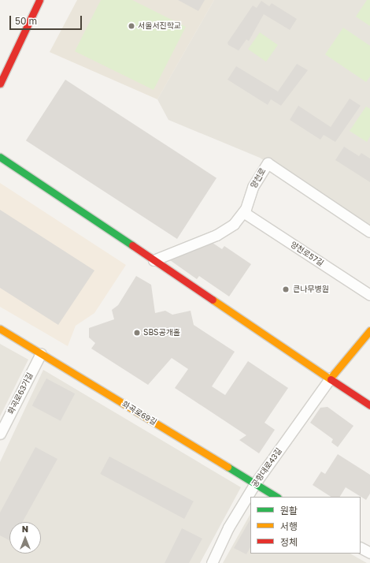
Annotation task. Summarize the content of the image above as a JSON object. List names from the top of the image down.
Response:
{
  "streets": {
    "street": [
      "양천로",
      "양천로57길",
      "화곡로63가길",
      "화곡로69길",
      "공항대로43길"
    ]
  },
  "crossings": [
    ["양천로", "양천로57길"],
    ["화곡로63가길", "화곡로69길"],
    ["화곡로69길", "공항대로43길"]
  ],
  "places": ["서울서진학교", "큰나무병원", "SBS공개홀"],
  "legend": ["원활", "서행", "정체"],
  "scale_bar": "50 m",
  "north": "top"
}
